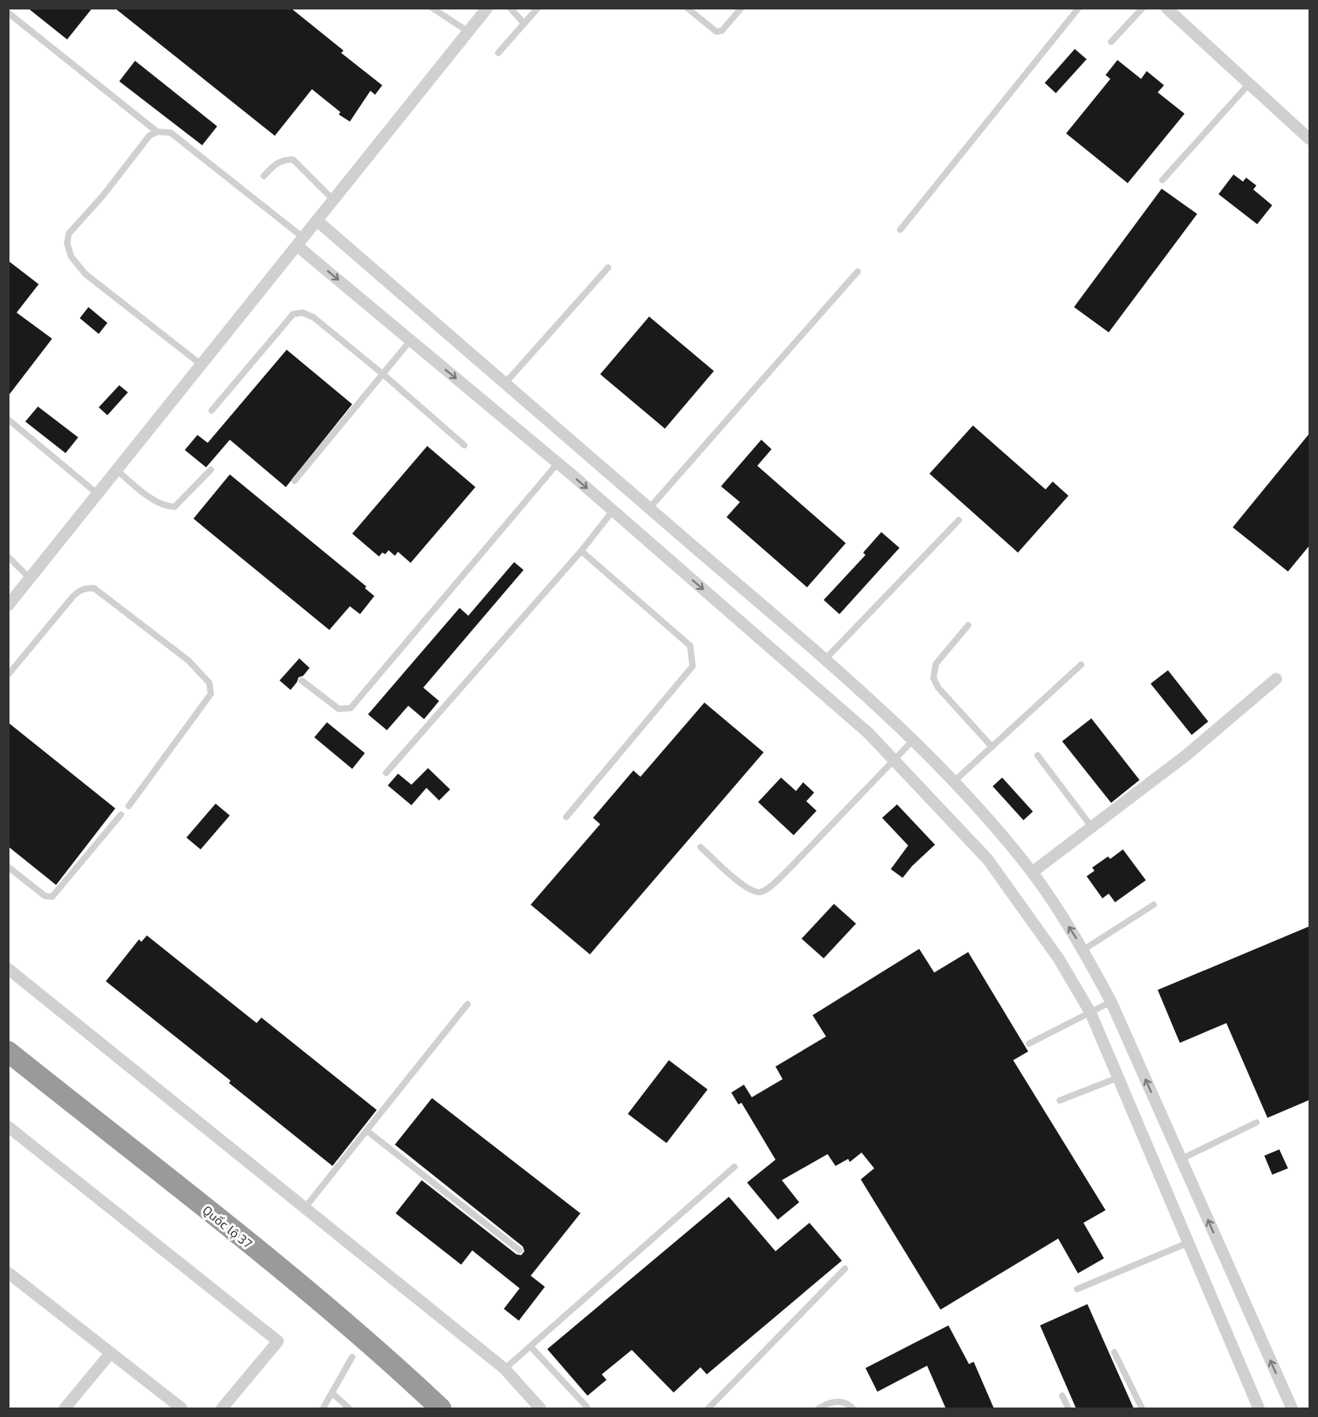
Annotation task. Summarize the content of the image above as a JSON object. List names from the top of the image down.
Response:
{
  "streets": {
    "highway": ["Quốc lộ 37"]
  }
}
